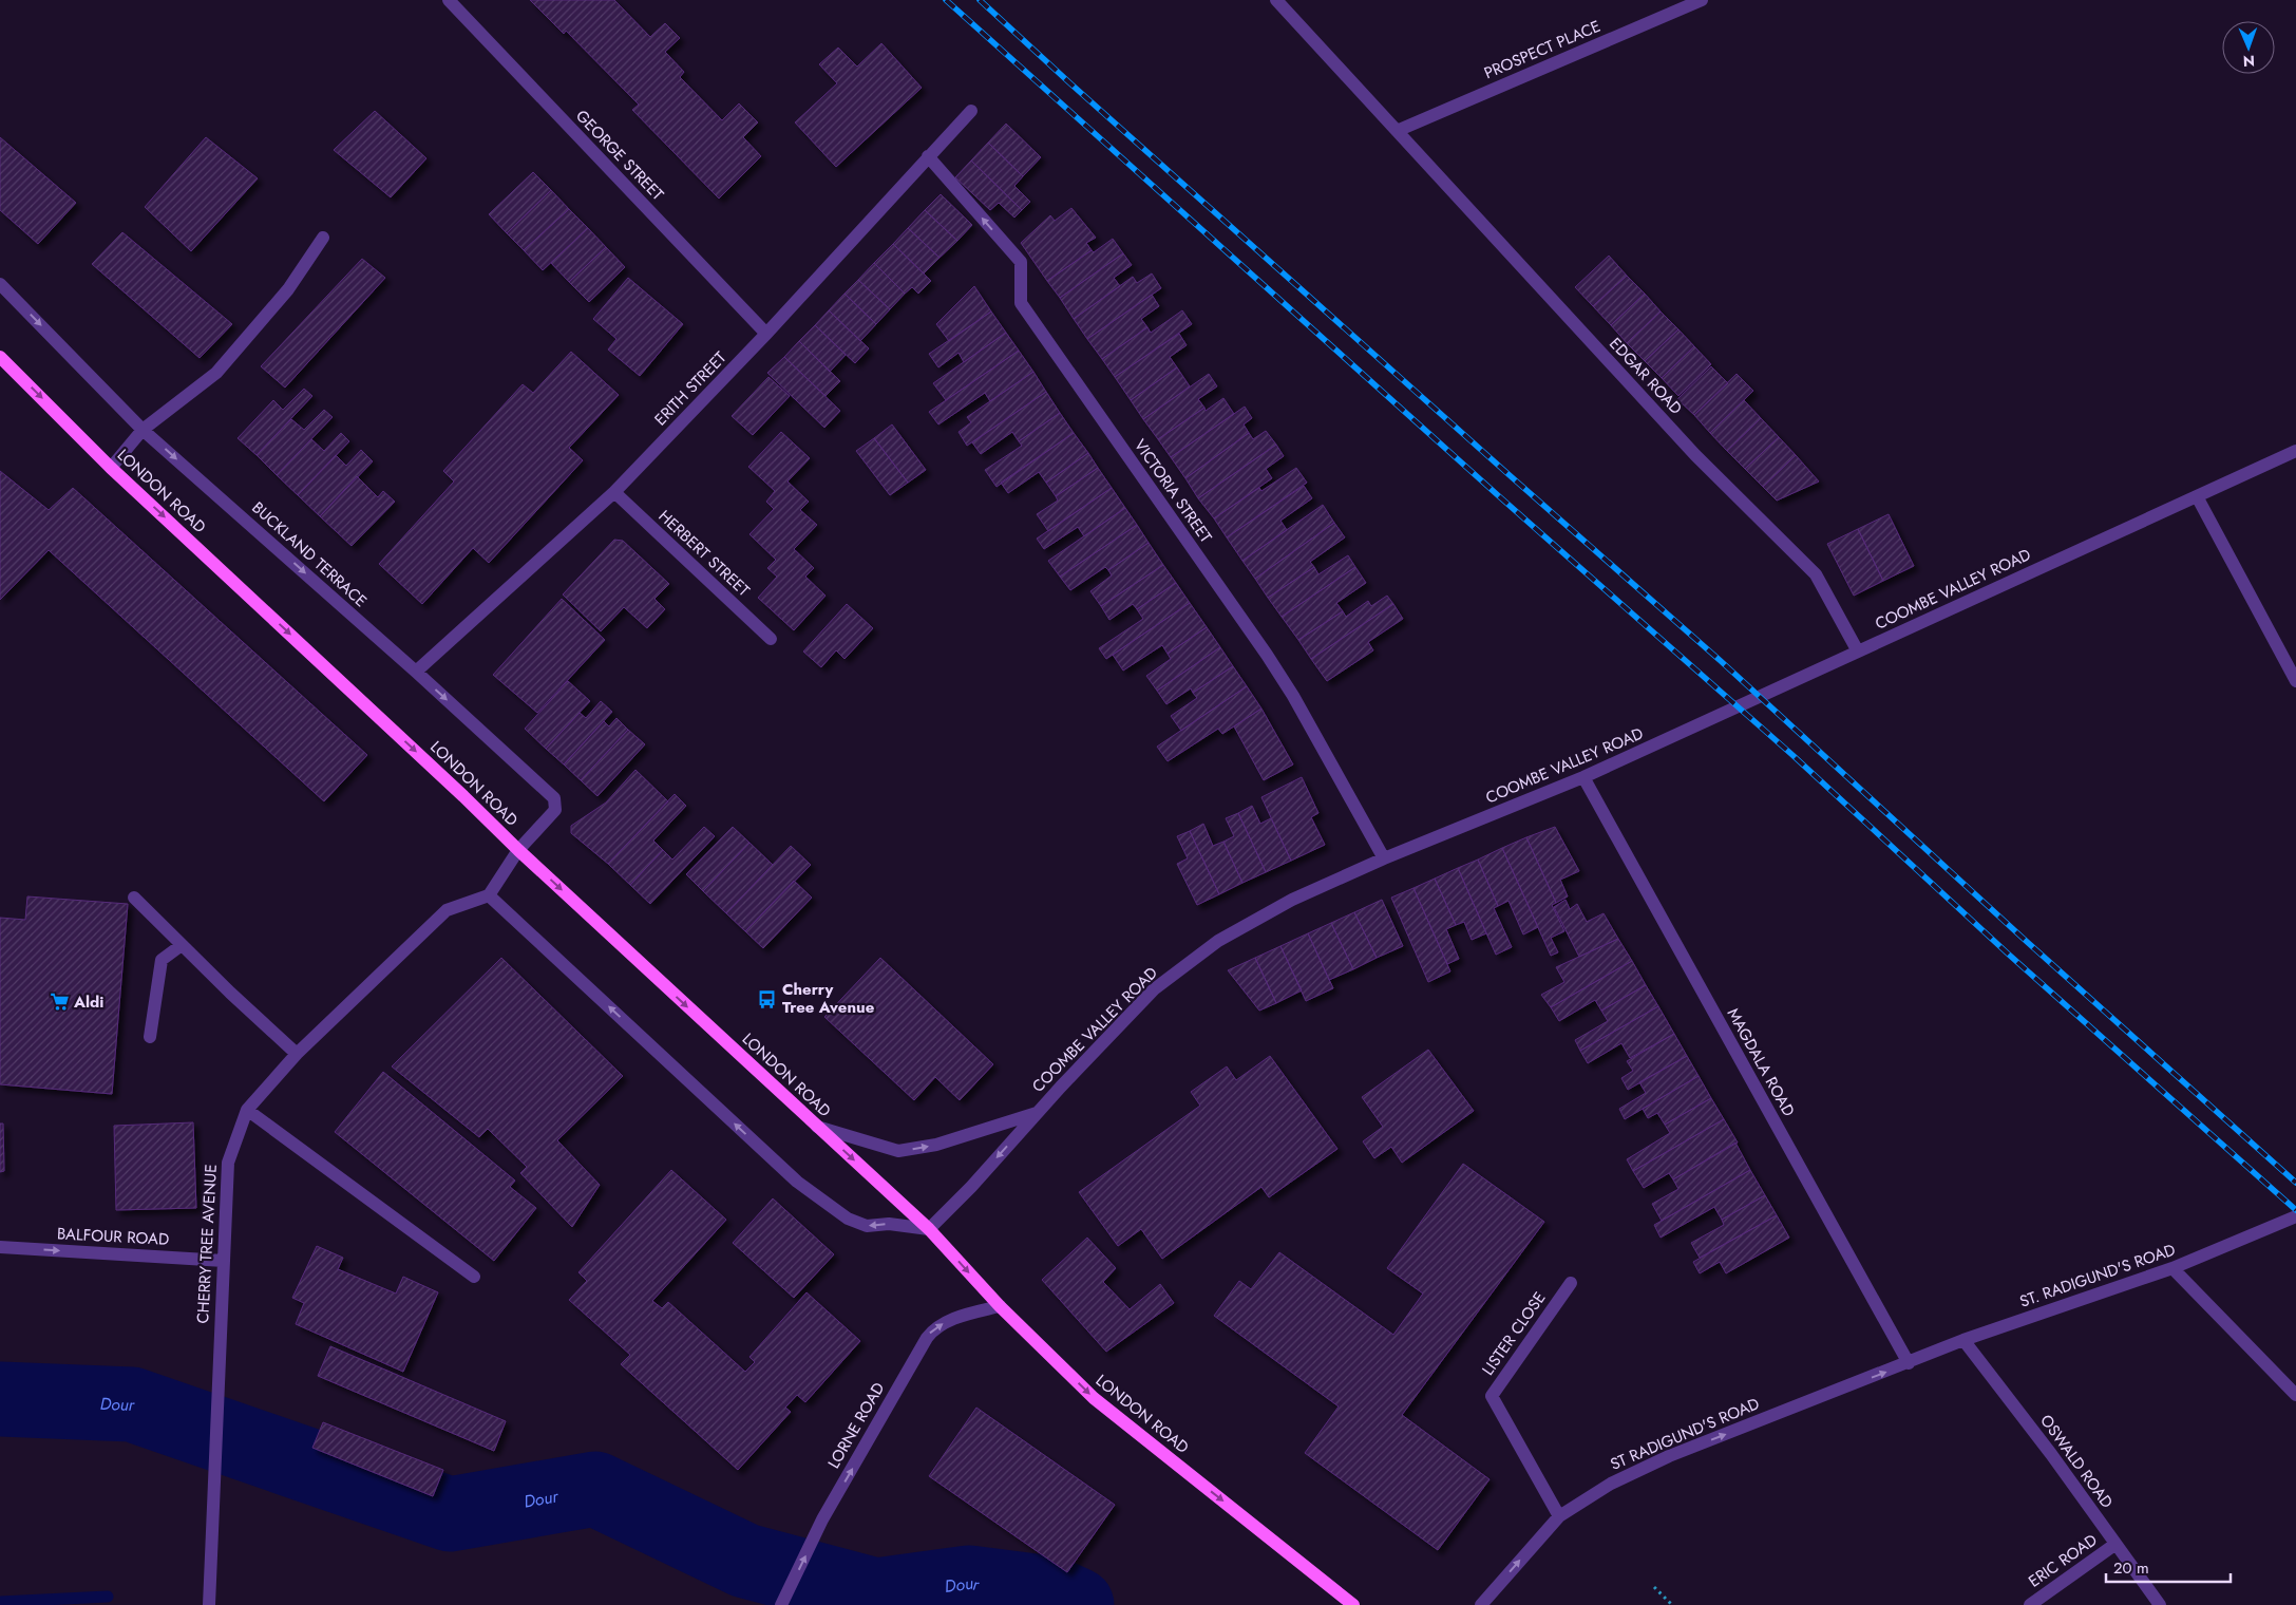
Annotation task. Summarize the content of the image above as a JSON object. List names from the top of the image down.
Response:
{
  "streets": {
    "main road": ["LONDON ROAD"],
    "street": [
      "PROSPECT PLACE",
      "GEORGE STREET",
      "EDGAR ROAD",
      "ERITH STREET",
      "VICTORIA STREET",
      "HERBERT STREET",
      "BUCKLAND TERRACE",
      "COOMBE VALLEY ROAD",
      "MAGDALA ROAD",
      "BALFOUR ROAD",
      "CHERRY TREE AVENUE",
      "ST. RADIGUND'S ROAD",
      "LISTER CLOSE",
      "LORNE ROAD",
      "ST RADIGUND'S ROAD",
      "OSWALD ROAD",
      "ERIC ROAD"
    ]
  },
  "crossings": [
    ["PROSPECT PLACE", "EDGAR ROAD"],
    ["GEORGE STREET", "ERITH STREET"],
    ["EDGAR ROAD", "COOMBE VALLEY ROAD"],
    ["ERITH STREET", "VICTORIA STREET"],
    ["ERITH STREET", "HERBERT STREET"],
    ["ERITH STREET", "BUCKLAND TERRACE"],
    ["LONDON ROAD", "BUCKLAND TERRACE"],
    ["LONDON ROAD", "COOMBE VALLEY ROAD"],
    ["LONDON ROAD", "LORNE ROAD"],
    ["VICTORIA STREET", "COOMBE VALLEY ROAD"],
    ["COOMBE VALLEY ROAD", "MAGDALA ROAD"],
    ["MAGDALA ROAD", "ST. RADIGUND'S ROAD"],
    ["MAGDALA ROAD", "ST RADIGUND'S ROAD"],
    ["BALFOUR ROAD", "CHERRY TREE AVENUE"],
    ["ST. RADIGUND'S ROAD", "ST RADIGUND'S ROAD"],
    ["ST. RADIGUND'S ROAD", "OSWALD ROAD"],
    ["LISTER CLOSE", "ST RADIGUND'S ROAD"],
    ["OSWALD ROAD", "ERIC ROAD"]
  ],
  "one_way": [
    "LONDON ROAD",
    "VICTORIA STREET",
    "BUCKLAND TERRACE",
    "BALFOUR ROAD",
    "LORNE ROAD",
    "ST RADIGUND'S ROAD"
  ],
  "water": ["Dour"],
  "places": {
    "bus stop": ["Cherry Tree Avenue"],
    "supermarket": ["Aldi"]
  },
  "scale_bar": "20 m",
  "north": "bottom"
}
